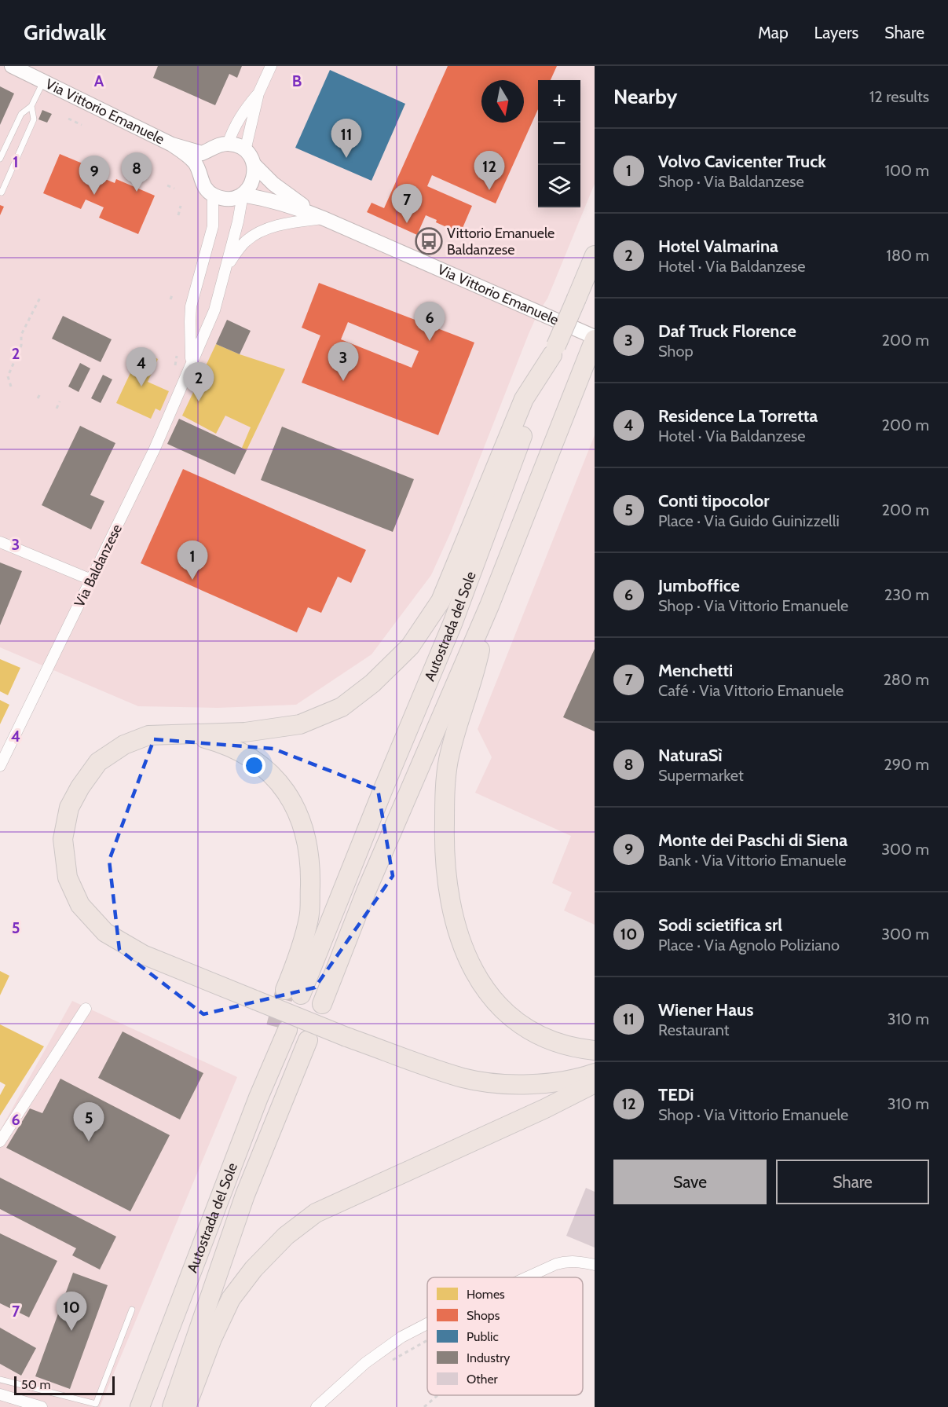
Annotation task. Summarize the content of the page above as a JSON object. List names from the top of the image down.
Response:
{
  "streets": {
    "highway": ["Autostrada del Sole"],
    "main road": ["Via Vittorio Emanuele"],
    "street": ["Via Baldanzese"]
  },
  "crossings": [
    ["Via Vittorio Emanuele", "Via Baldanzese"],
    ["Via Vittorio Emanuele", "Autostrada del Sole"]
  ],
  "places": {
    "bus stop": ["Vittorio Emanuele Baldanzese"]
  },
  "legend": [
    "Homes",
    "Shops",
    "Public",
    "Industry",
    "Other"
  ],
  "scale_bar": "50 m",
  "north": "bottom",
  "page": {
    "header": "Gridwalk",
    "nav": ["Map", "Layers", "Share"],
    "heading": ["Nearby", "12 results"],
    "map_buttons": ["+", "−"],
    "pins": [
      "11",
      "12",
      "8",
      "9",
      "7",
      "6",
      "3",
      "4",
      "2",
      "1",
      "5",
      "10"
    ],
    "list": [
      {
        "mark": "1",
        "name": "Volvo Cavicenter Truck",
        "note": "Shop · Via Baldanzese",
        "value": "100 m"
      },
      {
        "mark": "2",
        "name": "Hotel Valmarina",
        "note": "Hotel · Via Baldanzese",
        "value": "180 m"
      },
      {
        "mark": "3",
        "name": "Daf Truck Florence",
        "note": "Shop",
        "value": "200 m"
      },
      {
        "mark": "4",
        "name": "Residence La Torretta",
        "note": "Hotel · Via Baldanzese",
        "value": "200 m"
      },
      {
        "mark": "5",
        "name": "Conti tipocolor",
        "note": "Place · Via Guido Guinizzelli",
        "value": "200 m"
      },
      {
        "mark": "6",
        "name": "Jumboffice",
        "note": "Shop · Via Vittorio Emanuele",
        "value": "230 m"
      },
      {
        "mark": "7",
        "name": "Menchetti",
        "note": "Café · Via Vittorio Emanuele",
        "value": "280 m"
      },
      {
        "mark": "8",
        "name": "NaturaSì",
        "note": "Supermarket",
        "value": "290 m"
      },
      {
        "mark": "9",
        "name": "Monte dei Paschi di Siena",
        "note": "Bank · Via Vittorio Emanuele",
        "value": "300 m"
      },
      {
        "mark": "10",
        "name": "Sodi scietifica srl",
        "note": "Place · Via Agnolo Poliziano",
        "value": "300 m"
      },
      {
        "mark": "11",
        "name": "Wiener Haus",
        "note": "Restaurant",
        "value": "310 m"
      },
      {
        "mark": "12",
        "name": "TEDi",
        "note": "Shop · Via Vittorio Emanuele",
        "value": "310 m"
      }
    ],
    "buttons": ["Save", "Share"],
    "scale": "50 m"
  },
  "grid": {
    "columns": ["A", "B"],
    "rows": [
      "1",
      "2",
      "3",
      "4",
      "5",
      "6",
      "7"
    ]
  }
}
